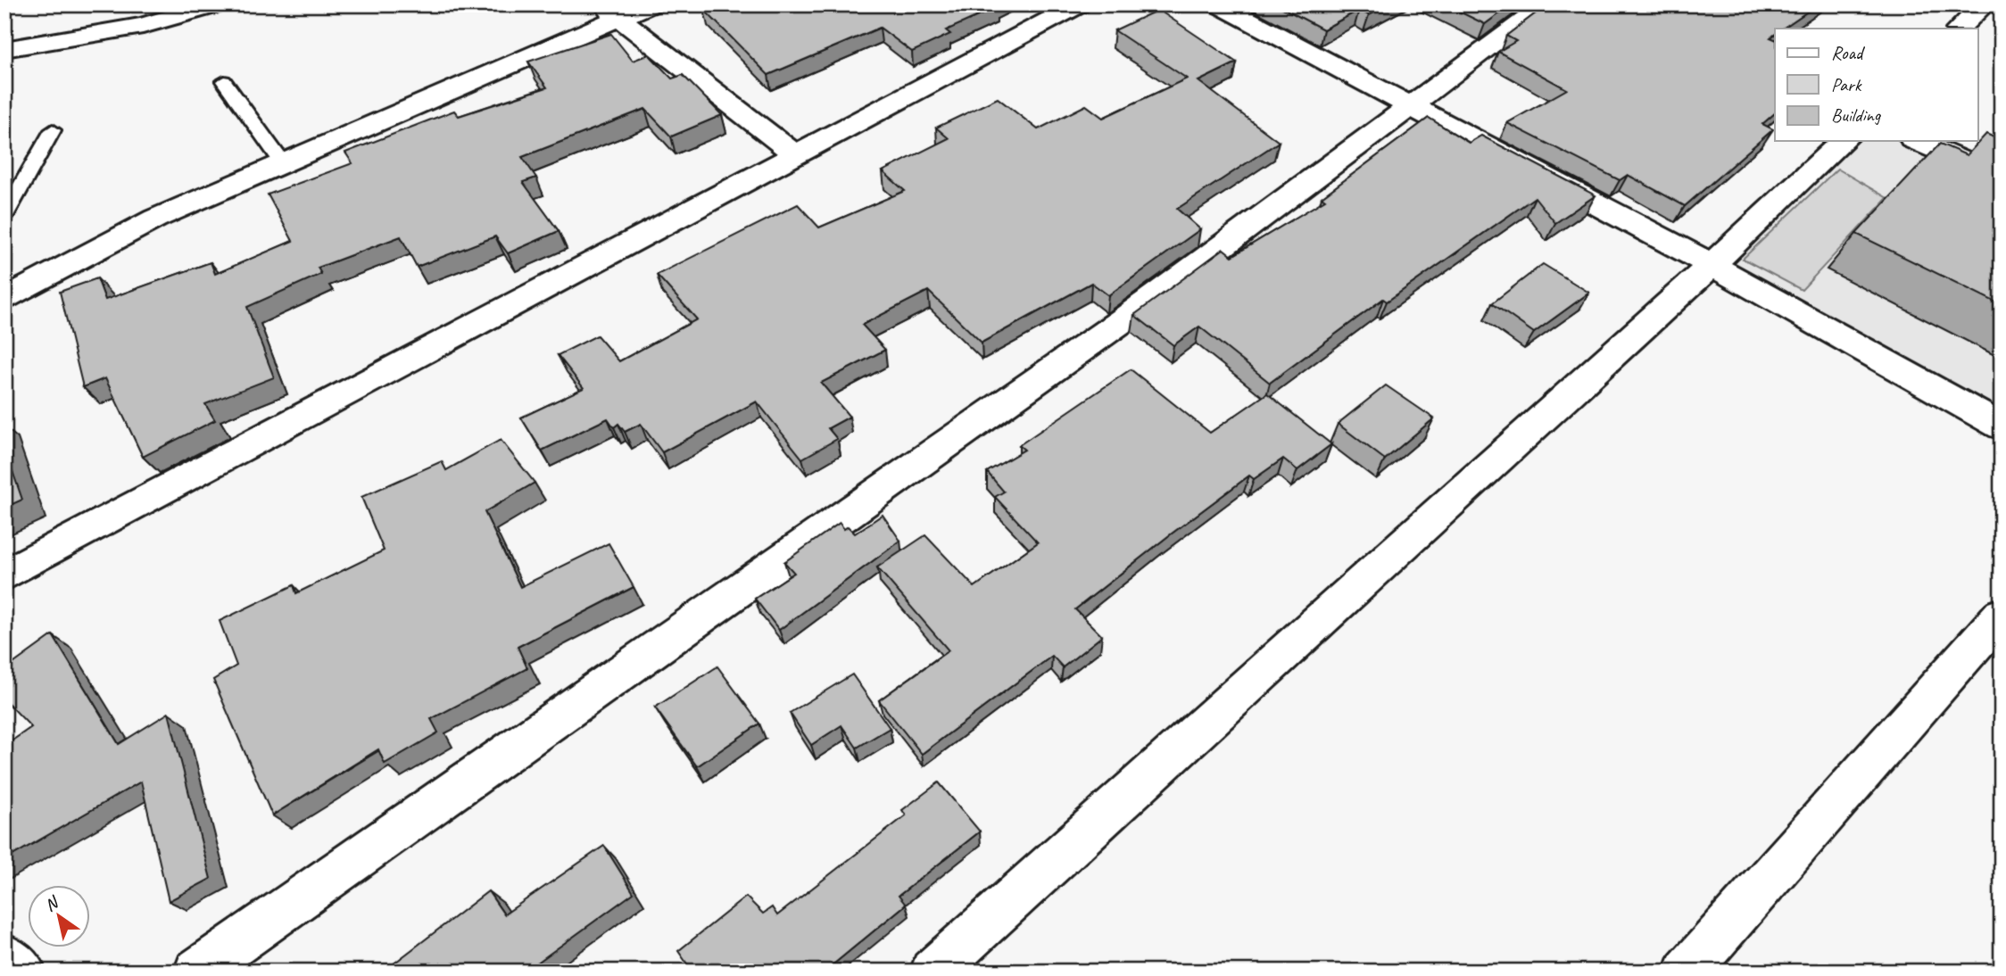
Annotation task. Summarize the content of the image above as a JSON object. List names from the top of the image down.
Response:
{
  "legend": ["Road", "Park", "Building"],
  "north": "top left"
}
